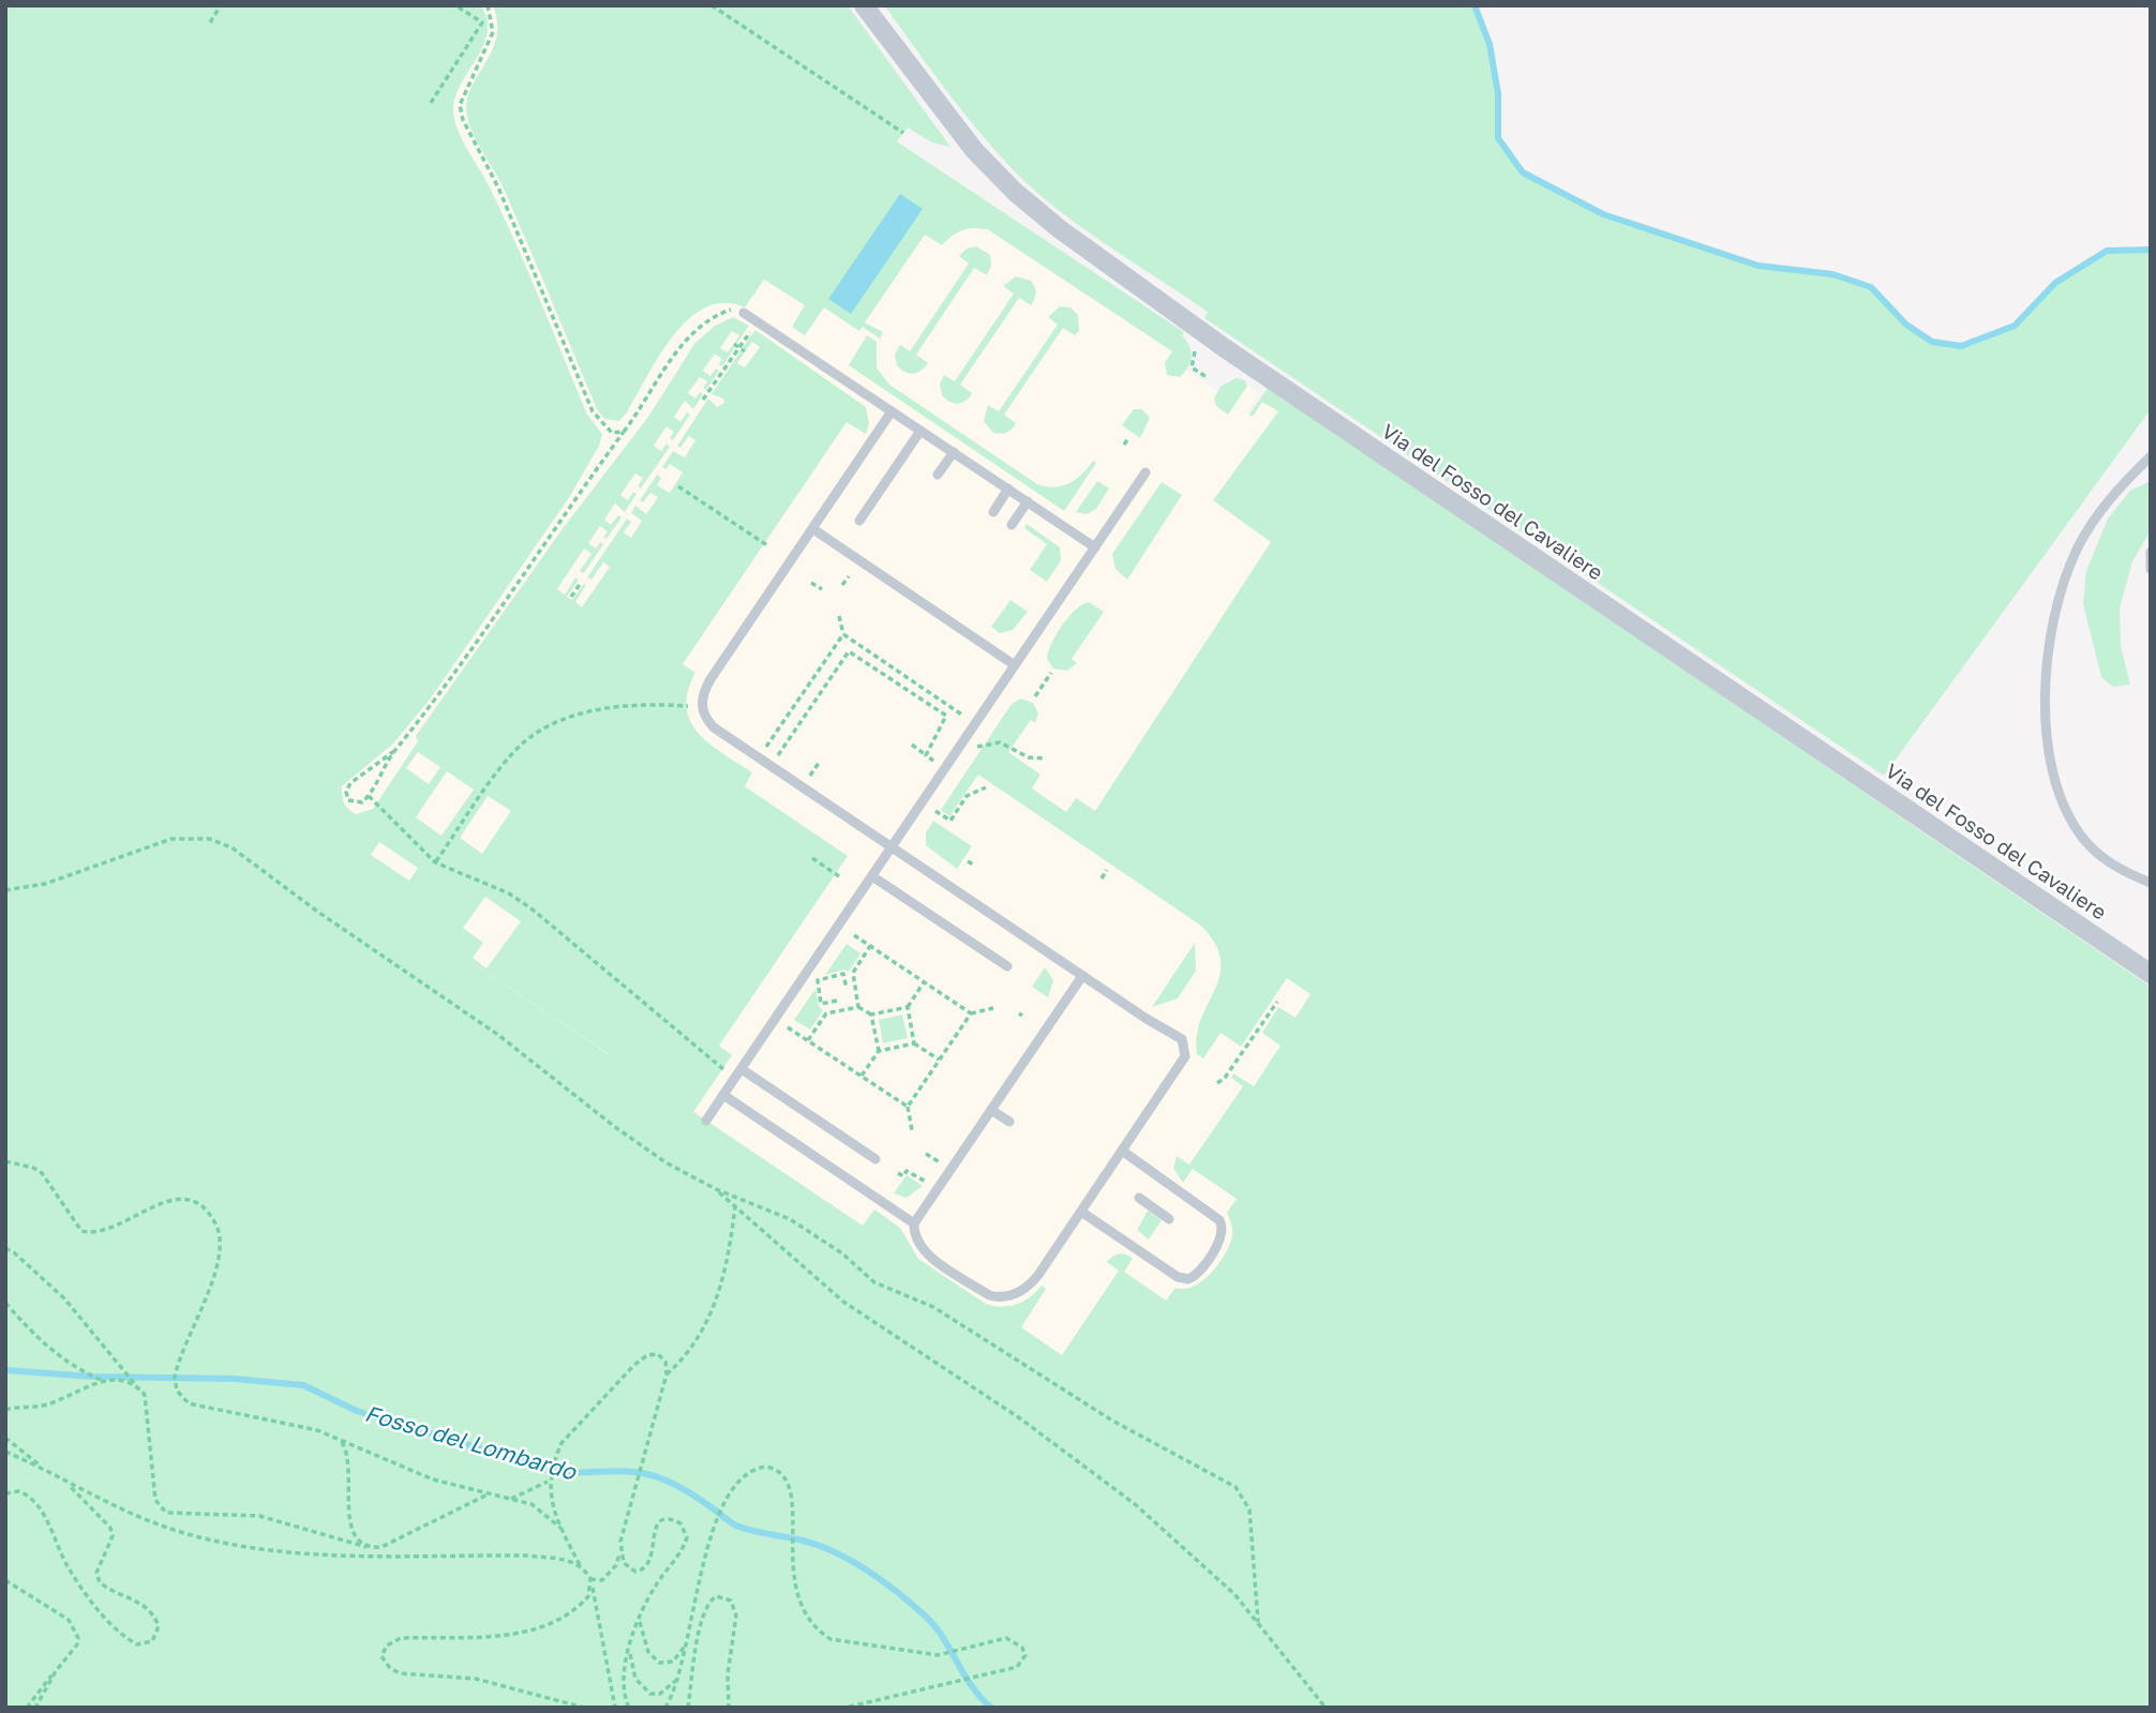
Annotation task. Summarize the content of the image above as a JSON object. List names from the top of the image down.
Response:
{
  "streets": {
    "street": ["Via del Fosso del Cavaliere"]
  },
  "water": ["Fosso del Lombardo"]
}
